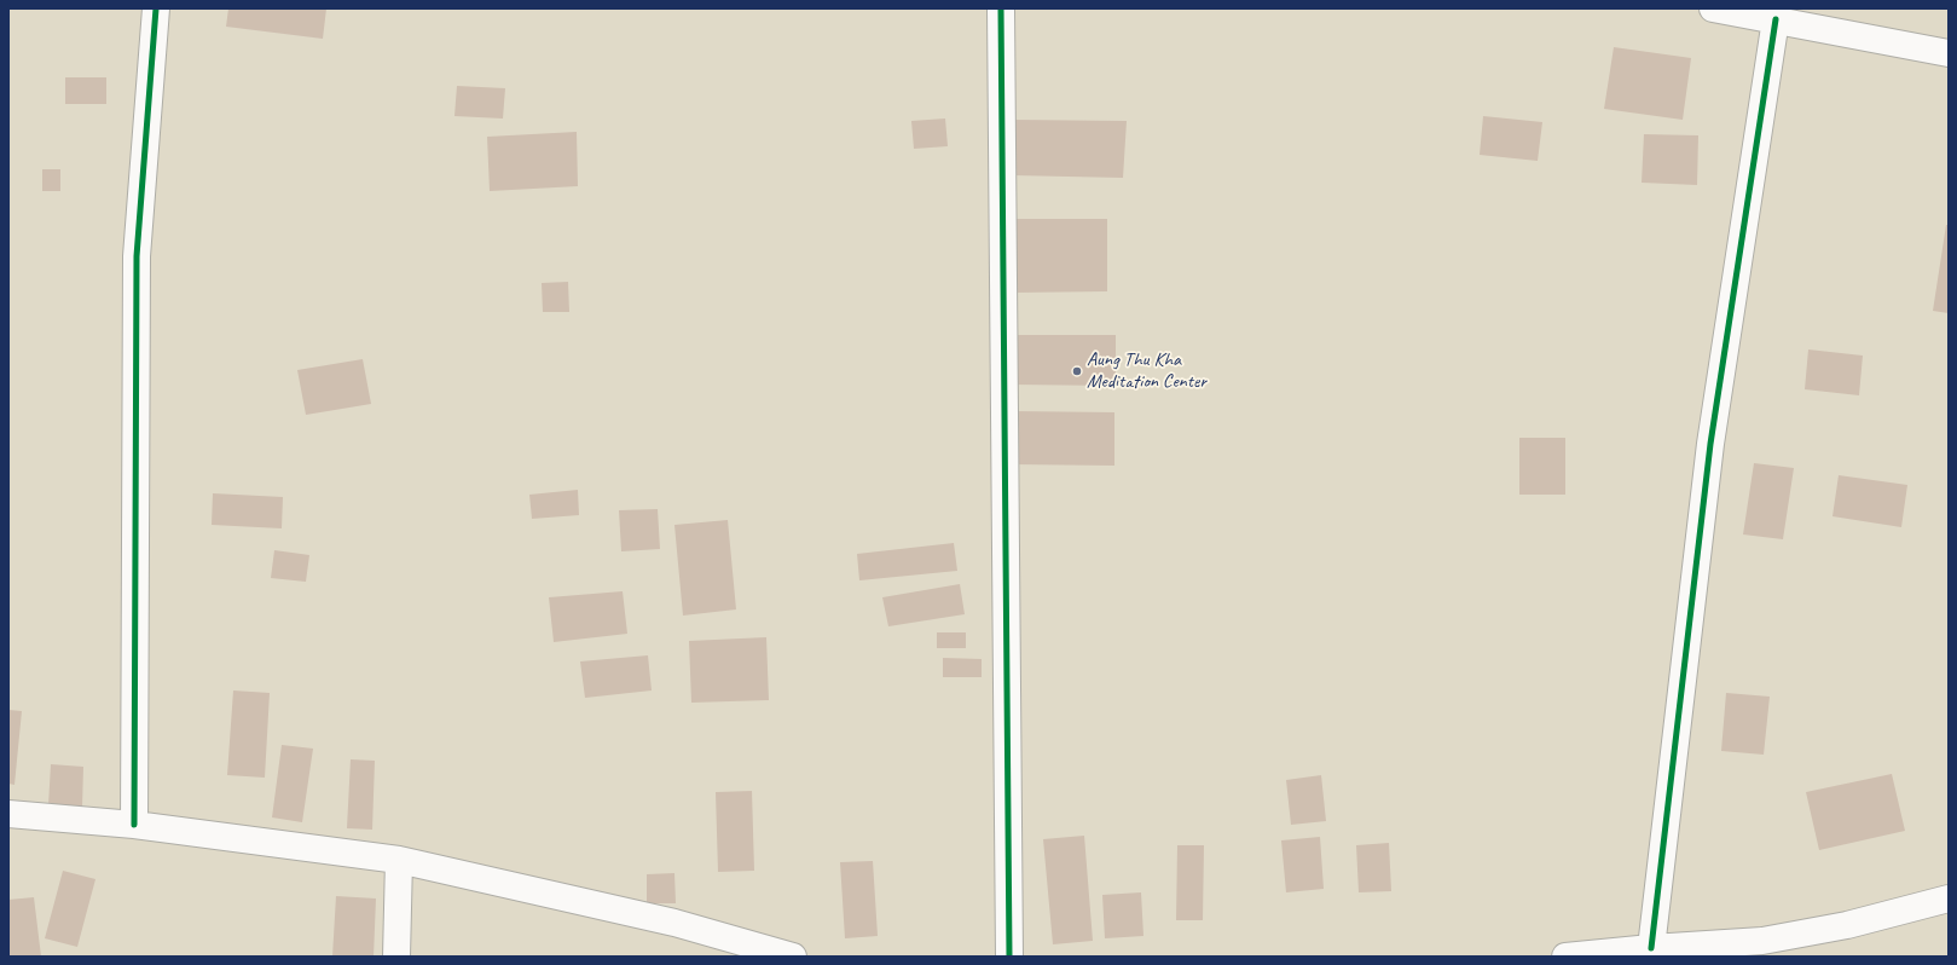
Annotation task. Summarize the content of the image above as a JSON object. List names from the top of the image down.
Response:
{
  "places": ["Aung Thu Kha Meditation Center"]
}
